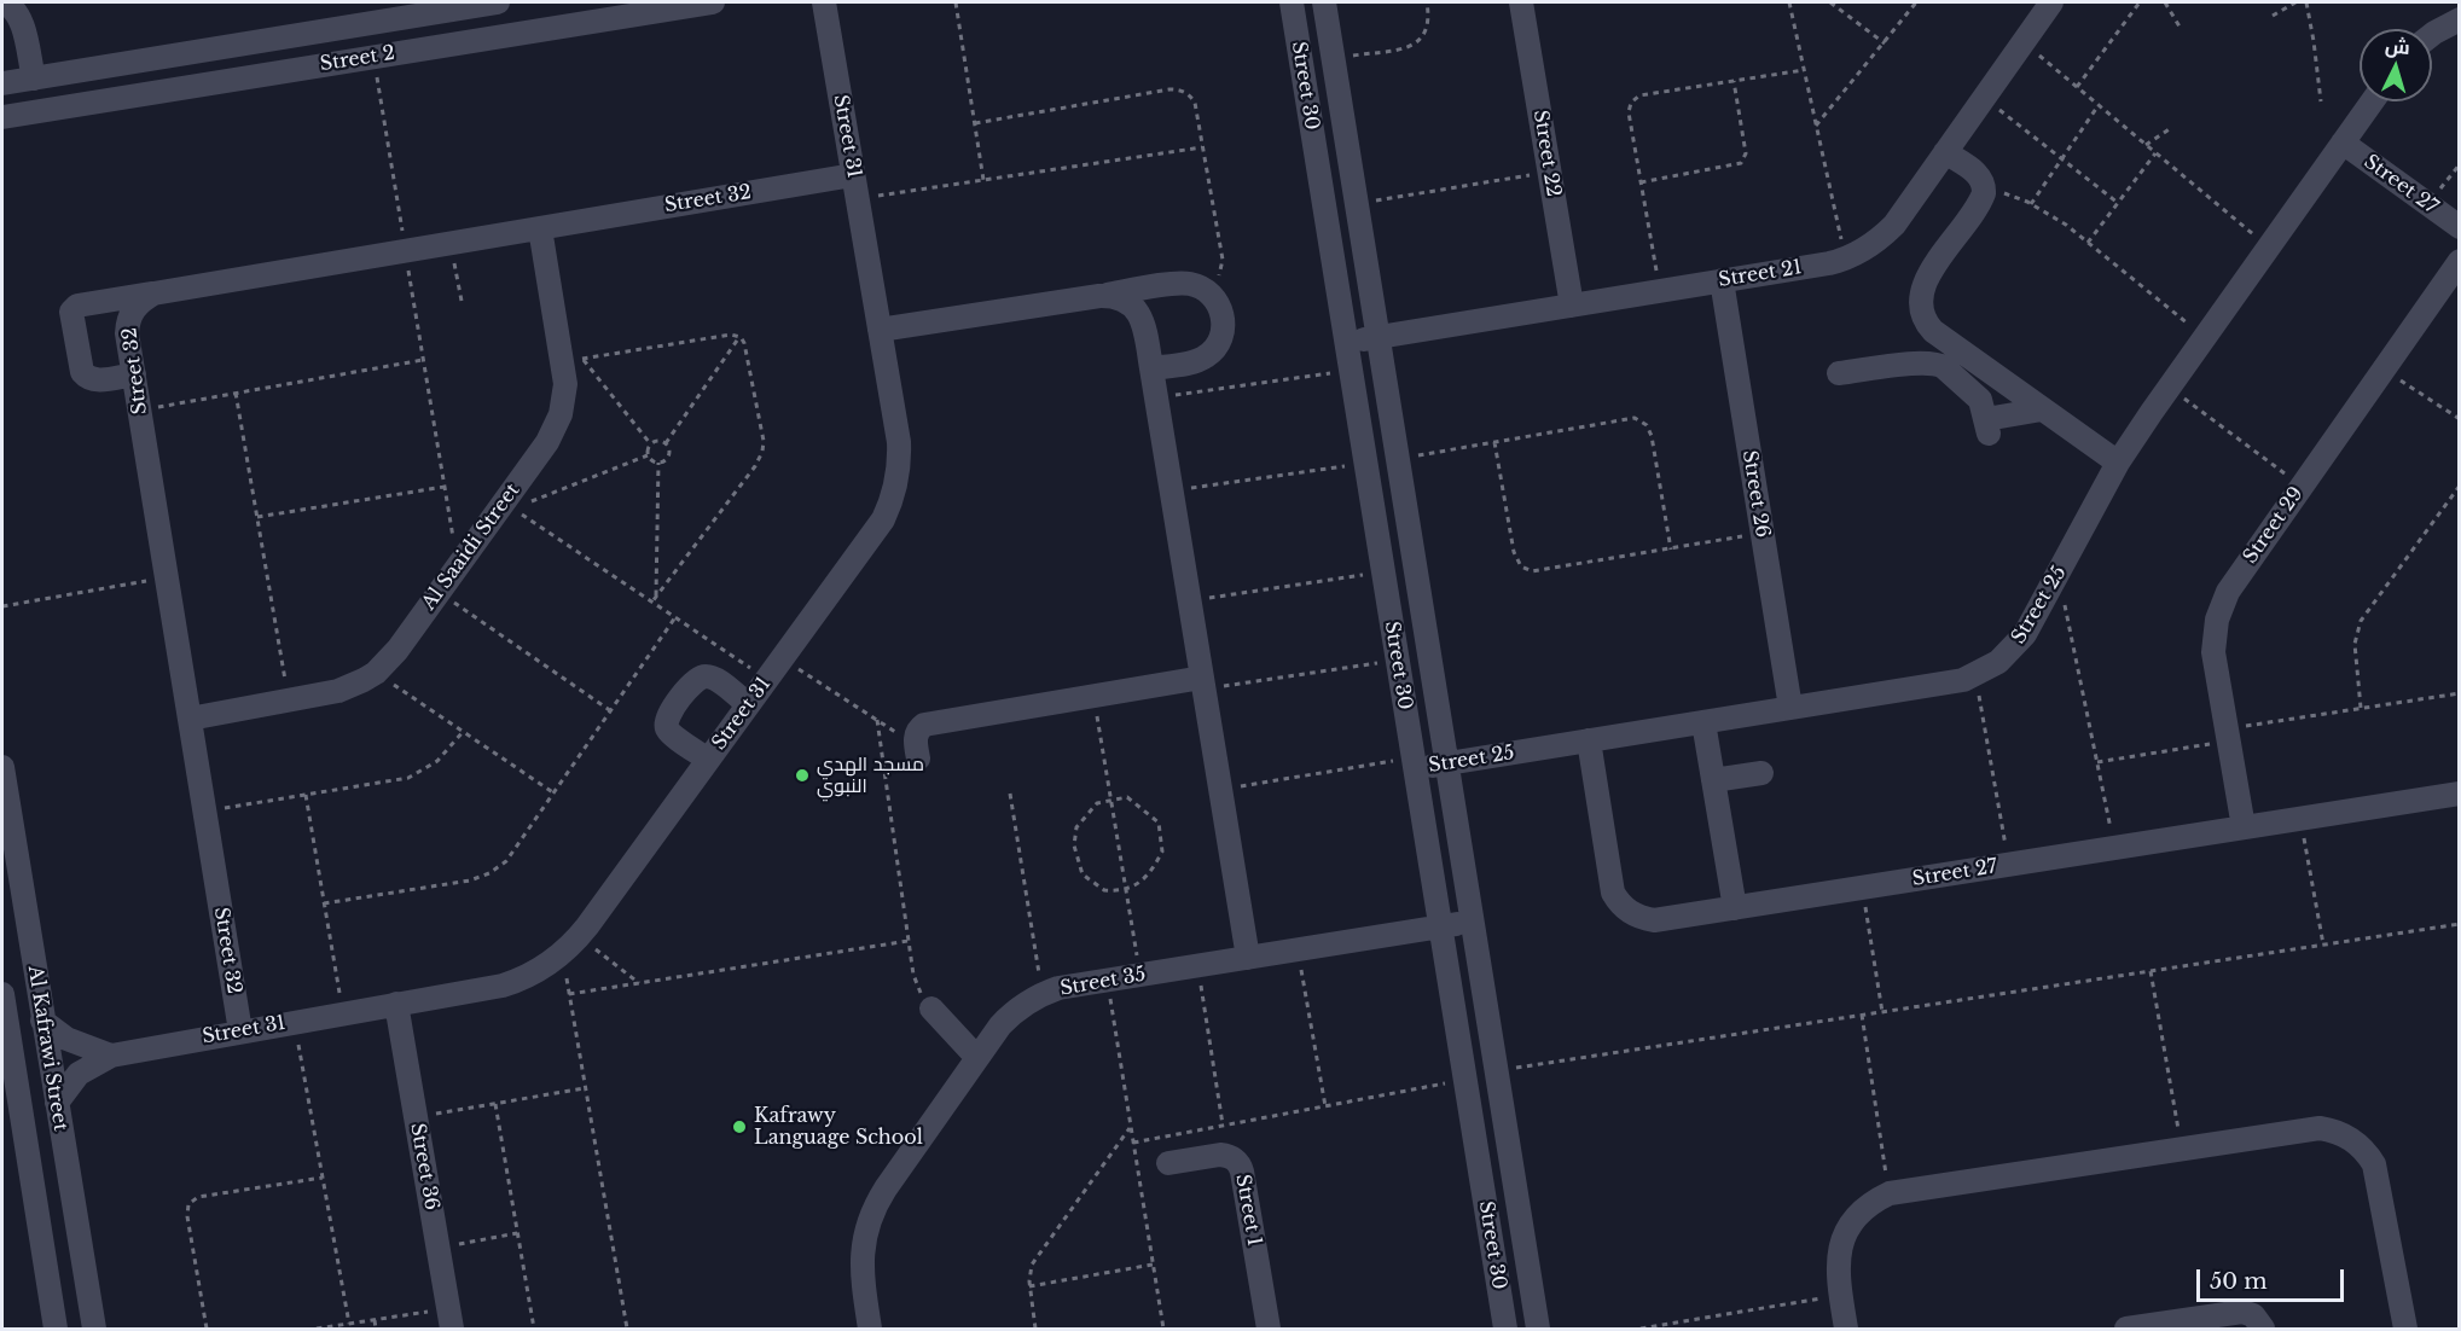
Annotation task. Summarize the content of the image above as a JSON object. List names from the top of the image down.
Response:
{
  "streets": {
    "street": [
      "Street 2",
      "Street 30",
      "Street 31",
      "Street 22",
      "Street 27",
      "Street 32",
      "Street 21",
      "Street 26",
      "Street 29",
      "Al Saaidi Street",
      "Street 25",
      "Street 35",
      "Al Kafrawi Street",
      "Street 36",
      "Street 1"
    ]
  },
  "crossings": [
    ["Street 30", "Street 21"],
    ["Street 30", "Street 25"],
    ["Street 30", "Street 35"],
    ["Street 31", "Street 32"],
    ["Street 31", "Al Kafrawi Street"],
    ["Street 31", "Street 36"],
    ["Street 22", "Street 21"],
    ["Street 27", "Street 29"],
    ["Street 27", "Street 25"],
    ["Street 32", "Al Saaidi Street"],
    ["Street 21", "Street 26"],
    ["Street 26", "Street 25"]
  ],
  "places": ["مسجد الهدي النبوي", "Kafrawy Language School"],
  "scale_bar": "50 m",
  "north": "top"
}
